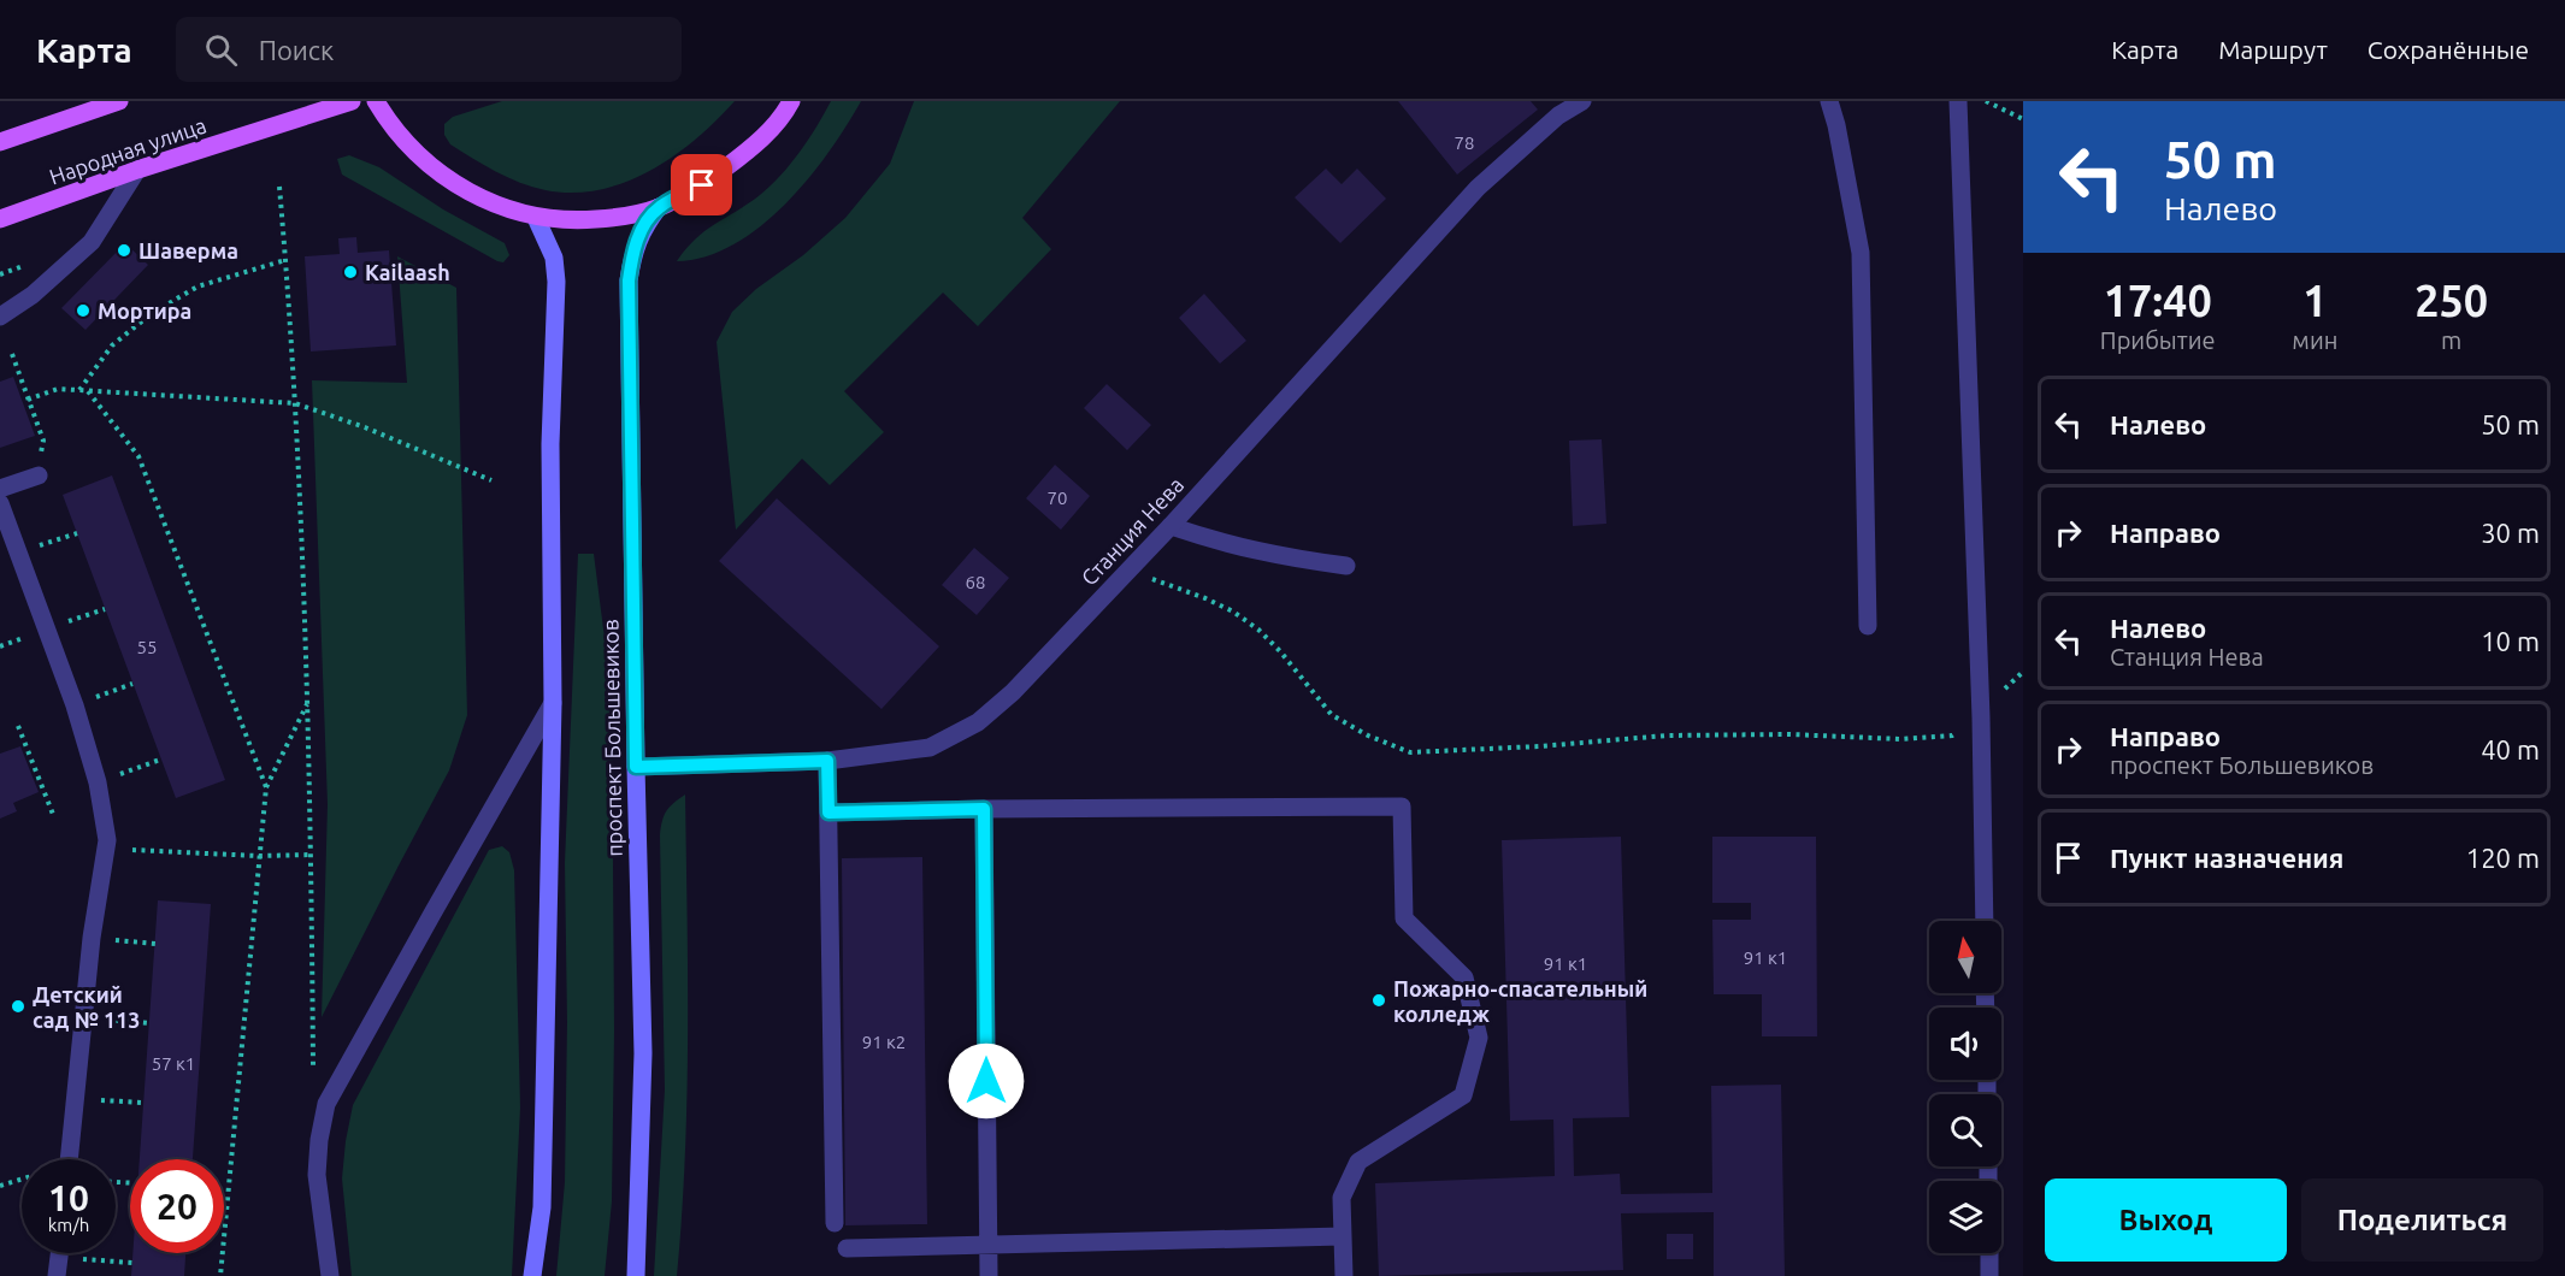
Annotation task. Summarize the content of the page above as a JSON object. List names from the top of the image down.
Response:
{
  "streets": {
    "main road": ["Народная улица", "проспект Большевиков"],
    "street": ["Станция Нева"]
  },
  "crossings": [
    ["Станция Нева", "проспект Большевиков"]
  ],
  "places": [
    "Шаверма",
    "Kailaash",
    "Мортира",
    "Пожарно-спасательный колледж",
    "Детский сад № 113"
  ],
  "house_numbers": [
    "78",
    "70",
    "68",
    "55",
    "91 к1",
    "91 к1",
    "91 к2",
    "57 к1"
  ],
  "north": "top",
  "page": {
    "header": "Карта",
    "search": "Поиск",
    "nav": ["Карта", "Маршрут", "Сохранённые"],
    "turn": ["50 m", "Налево"],
    "eta": [
      "17:40",
      "Прибытие",
      "1",
      "мин",
      "250",
      "m"
    ],
    "list": [
      {
        "name": "Налево",
        "value": "50 m"
      },
      {
        "name": "Направо",
        "value": "30 m"
      },
      {
        "name": "Налево",
        "note": "Станция Нева",
        "value": "10 m"
      },
      {
        "name": "Направо",
        "note": "проспект Большевиков",
        "value": "40 m"
      },
      {
        "name": "Пункт назначения",
        "value": "120 m"
      }
    ],
    "speed": "10 km/h",
    "limit": "20",
    "buttons": ["Выход", "Поделиться"]
  }
}
